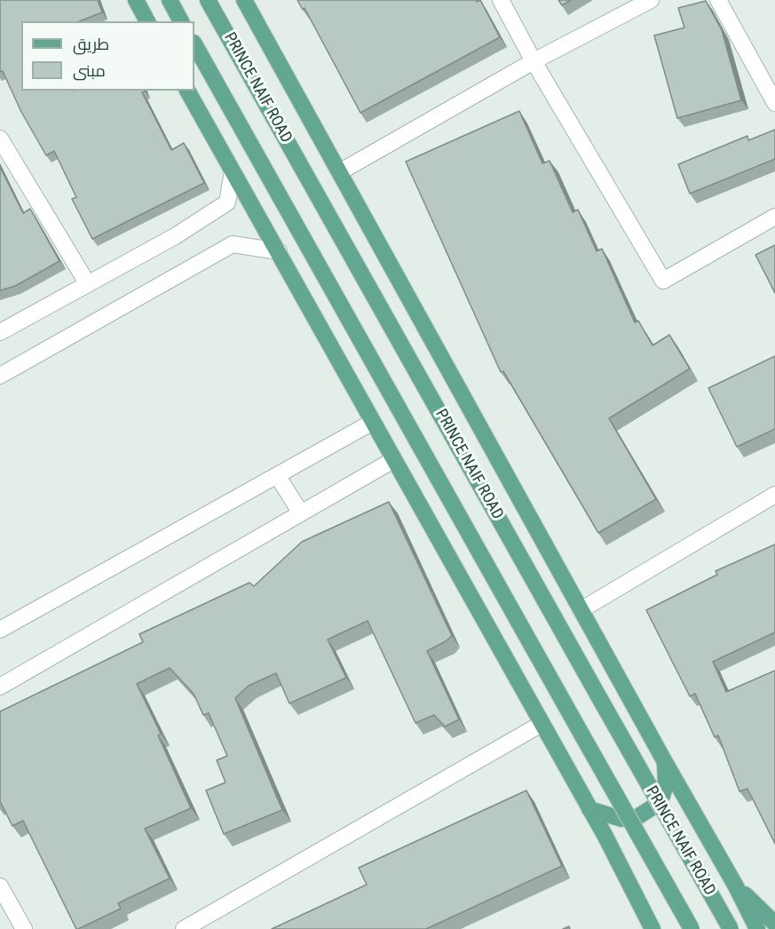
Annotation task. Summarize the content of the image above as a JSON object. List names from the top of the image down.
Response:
{
  "streets": {
    "main road": ["PRINCE NAIF ROAD"]
  },
  "legend": ["طريق", "مبنى"]
}
